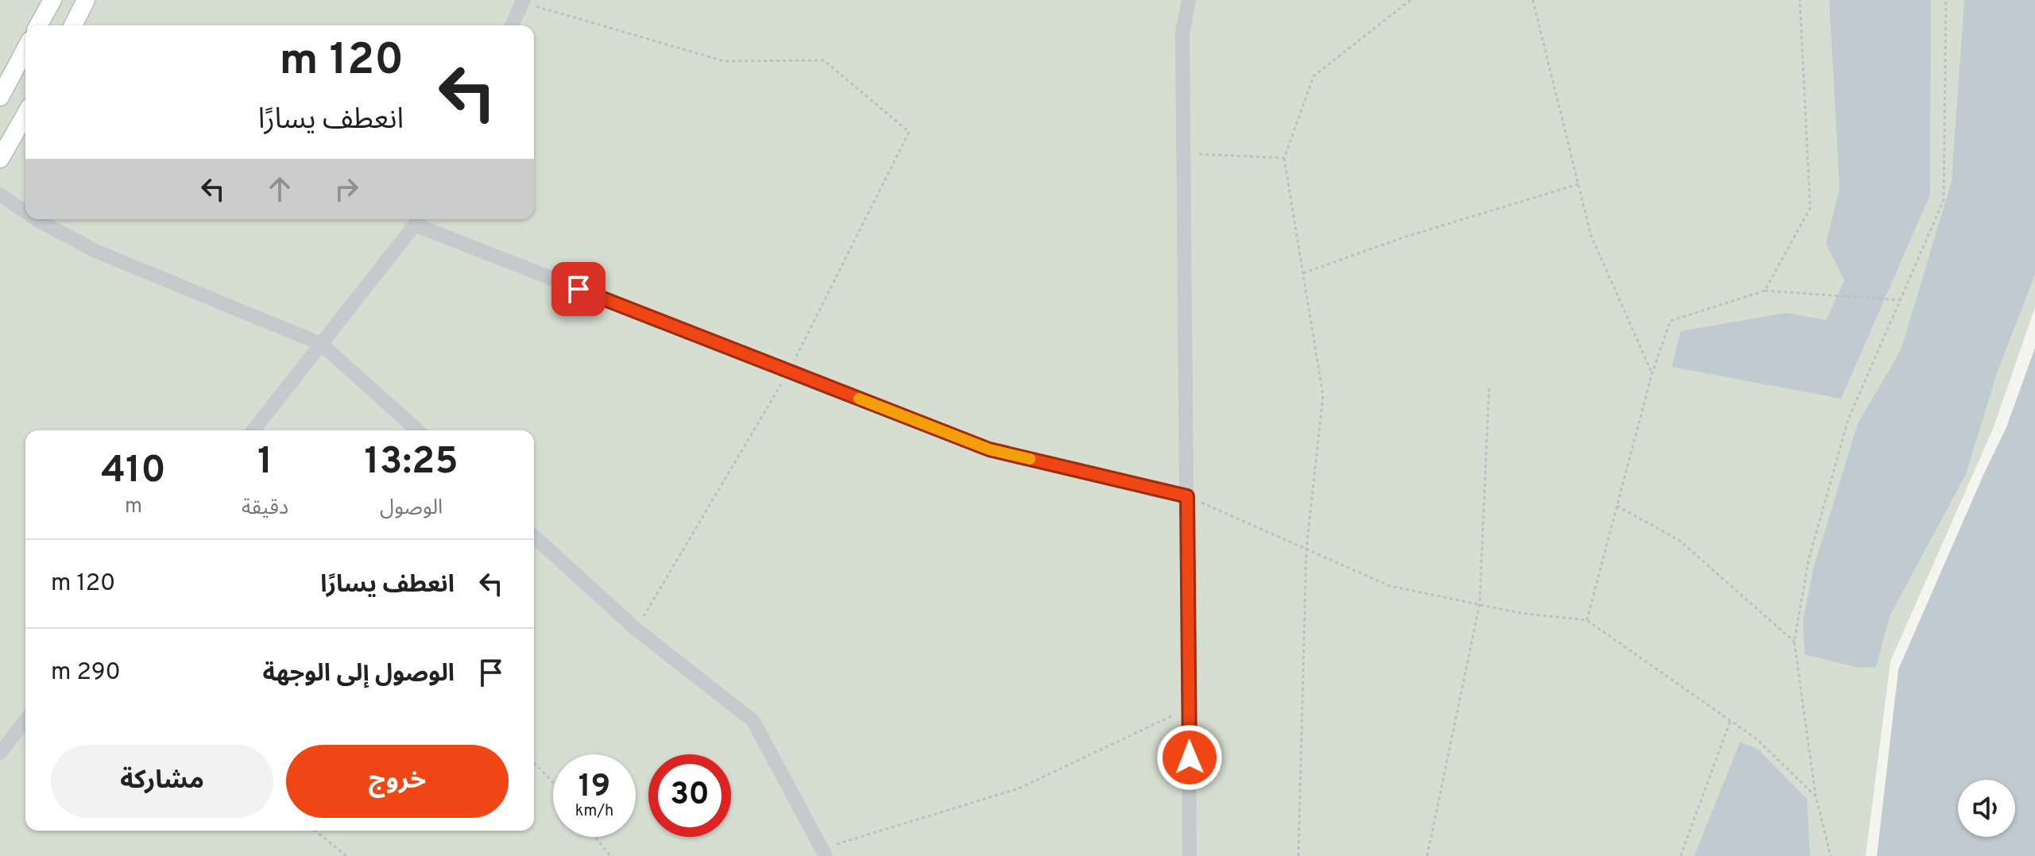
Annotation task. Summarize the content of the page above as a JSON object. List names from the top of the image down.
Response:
{
  "page": {
    "turn": ["120 m", "انعطف يسارًا"],
    "eta": [
      "13:25",
      "الوصول",
      "1",
      "دقيقة",
      "410",
      "m"
    ],
    "list": [
      {
        "name": "انعطف يسارًا",
        "value": "120 m"
      },
      {
        "name": "الوصول إلى الوجهة",
        "value": "290 m"
      }
    ],
    "buttons": ["خروج", "مشاركة"],
    "speed": "19 km/h",
    "limit": "30"
  }
}
